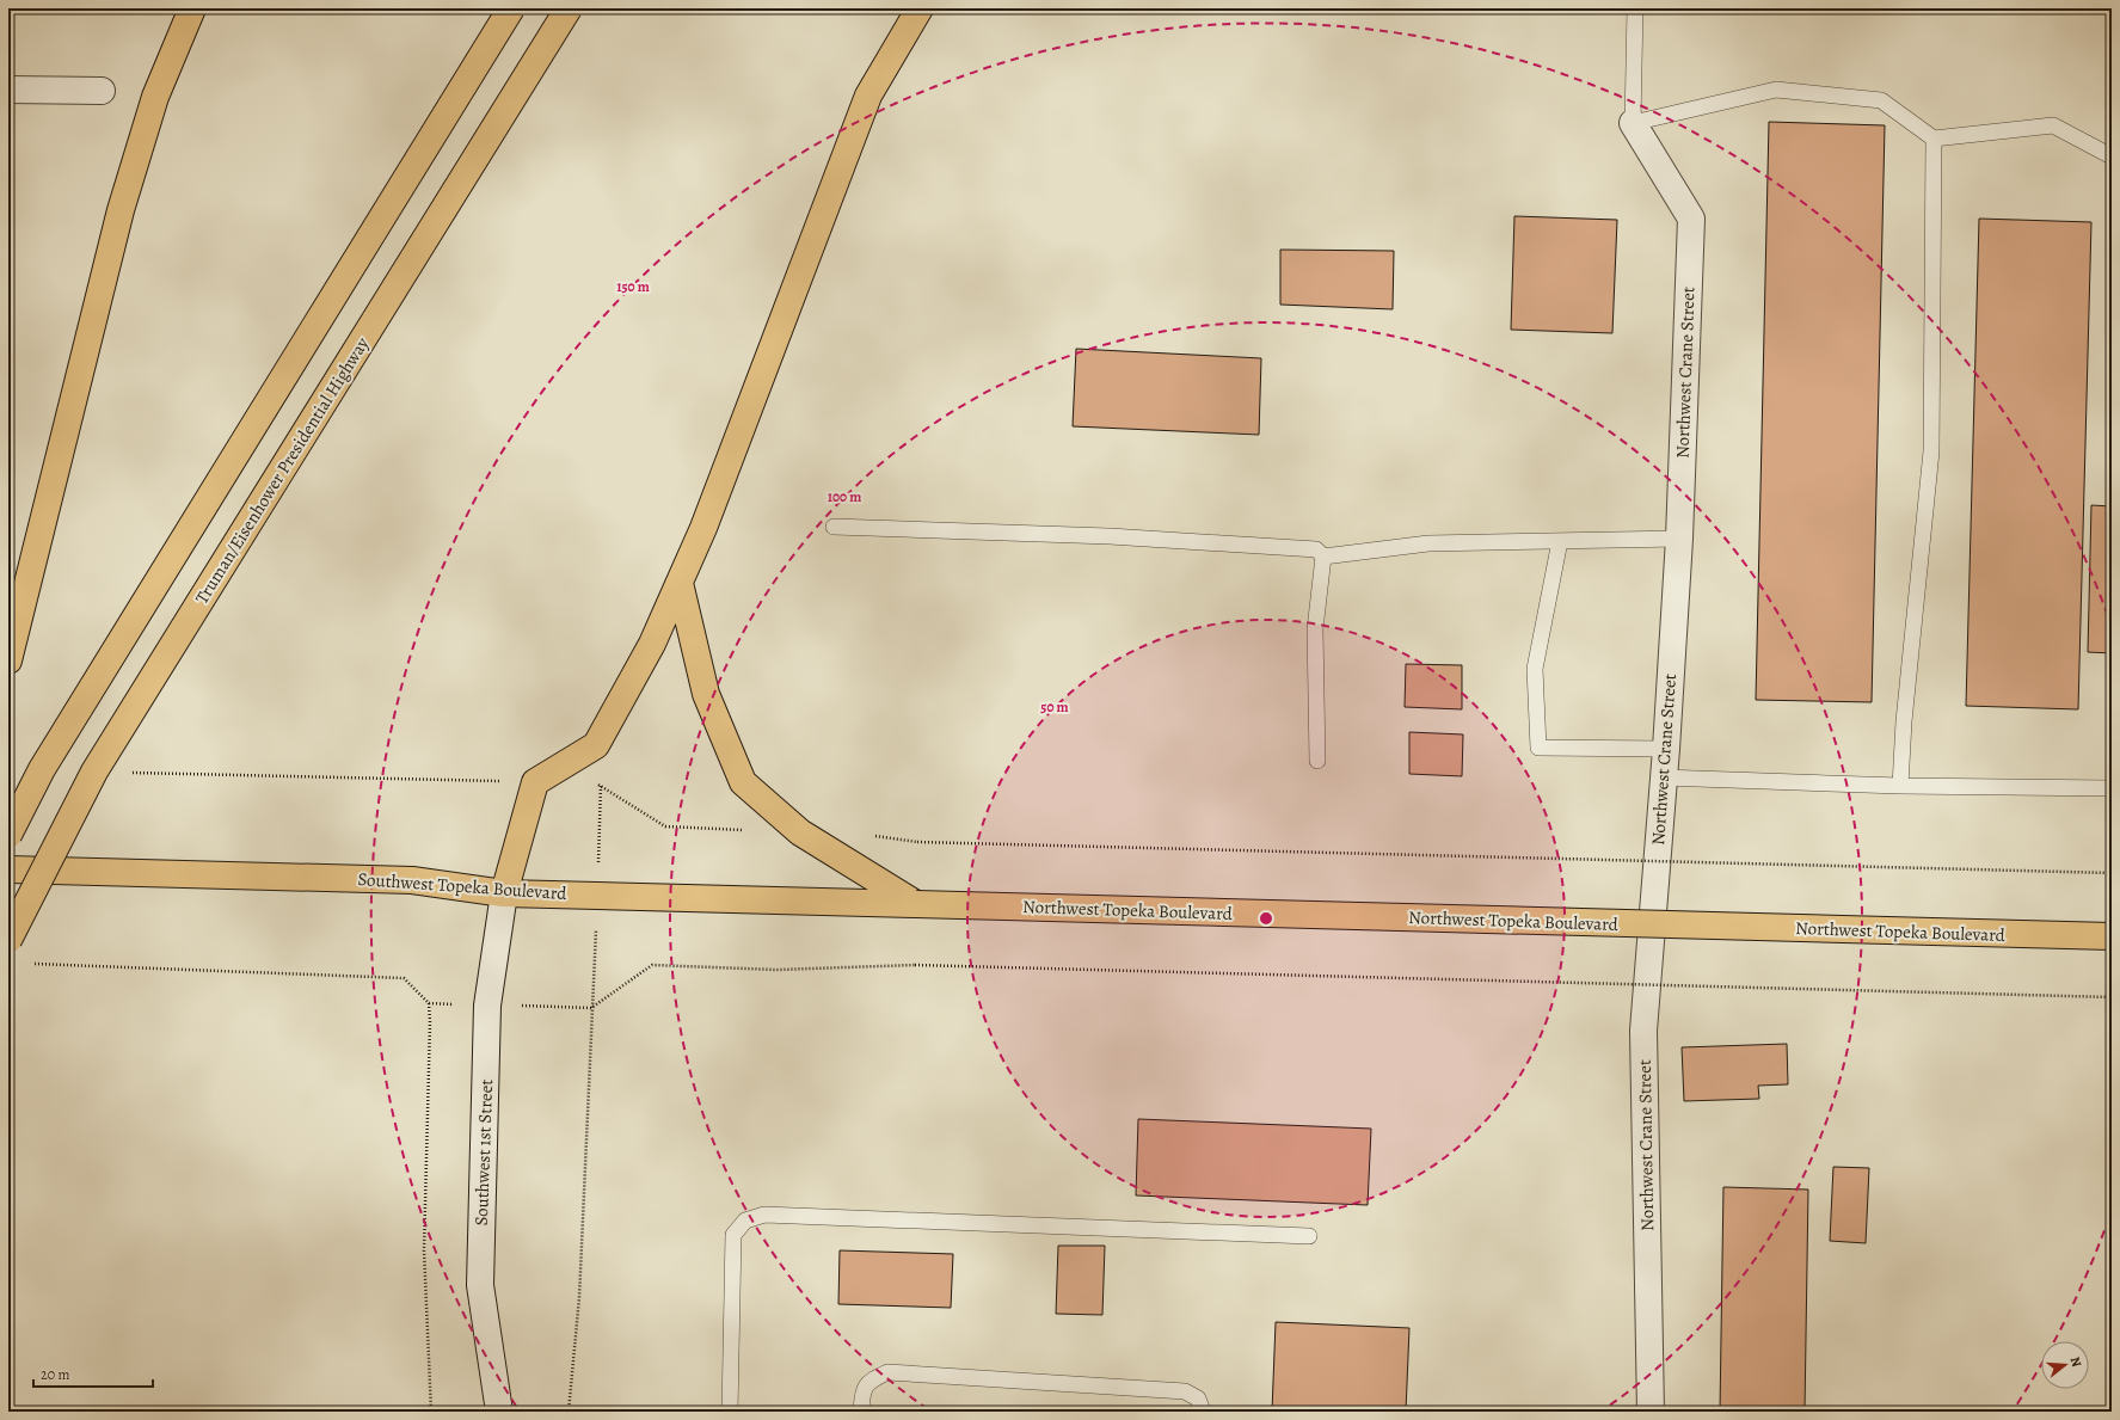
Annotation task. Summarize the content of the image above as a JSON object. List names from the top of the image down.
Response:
{
  "streets": {
    "main road": ["Truman/Eisenhower Presidential Highway", "Southwest Topeka Boulevard", "Northwest Topeka Boulevard"],
    "street": ["Northwest Crane Street", "Southwest 1st Street"]
  },
  "crossings": [
    ["Southwest Topeka Boulevard", "Northwest Topeka Boulevard"],
    ["Southwest Topeka Boulevard", "Southwest 1st Street"]
  ],
  "scale_bar": "20 m",
  "north": "right",
  "rings": ["150 m", "100 m", "50 m"]
}
